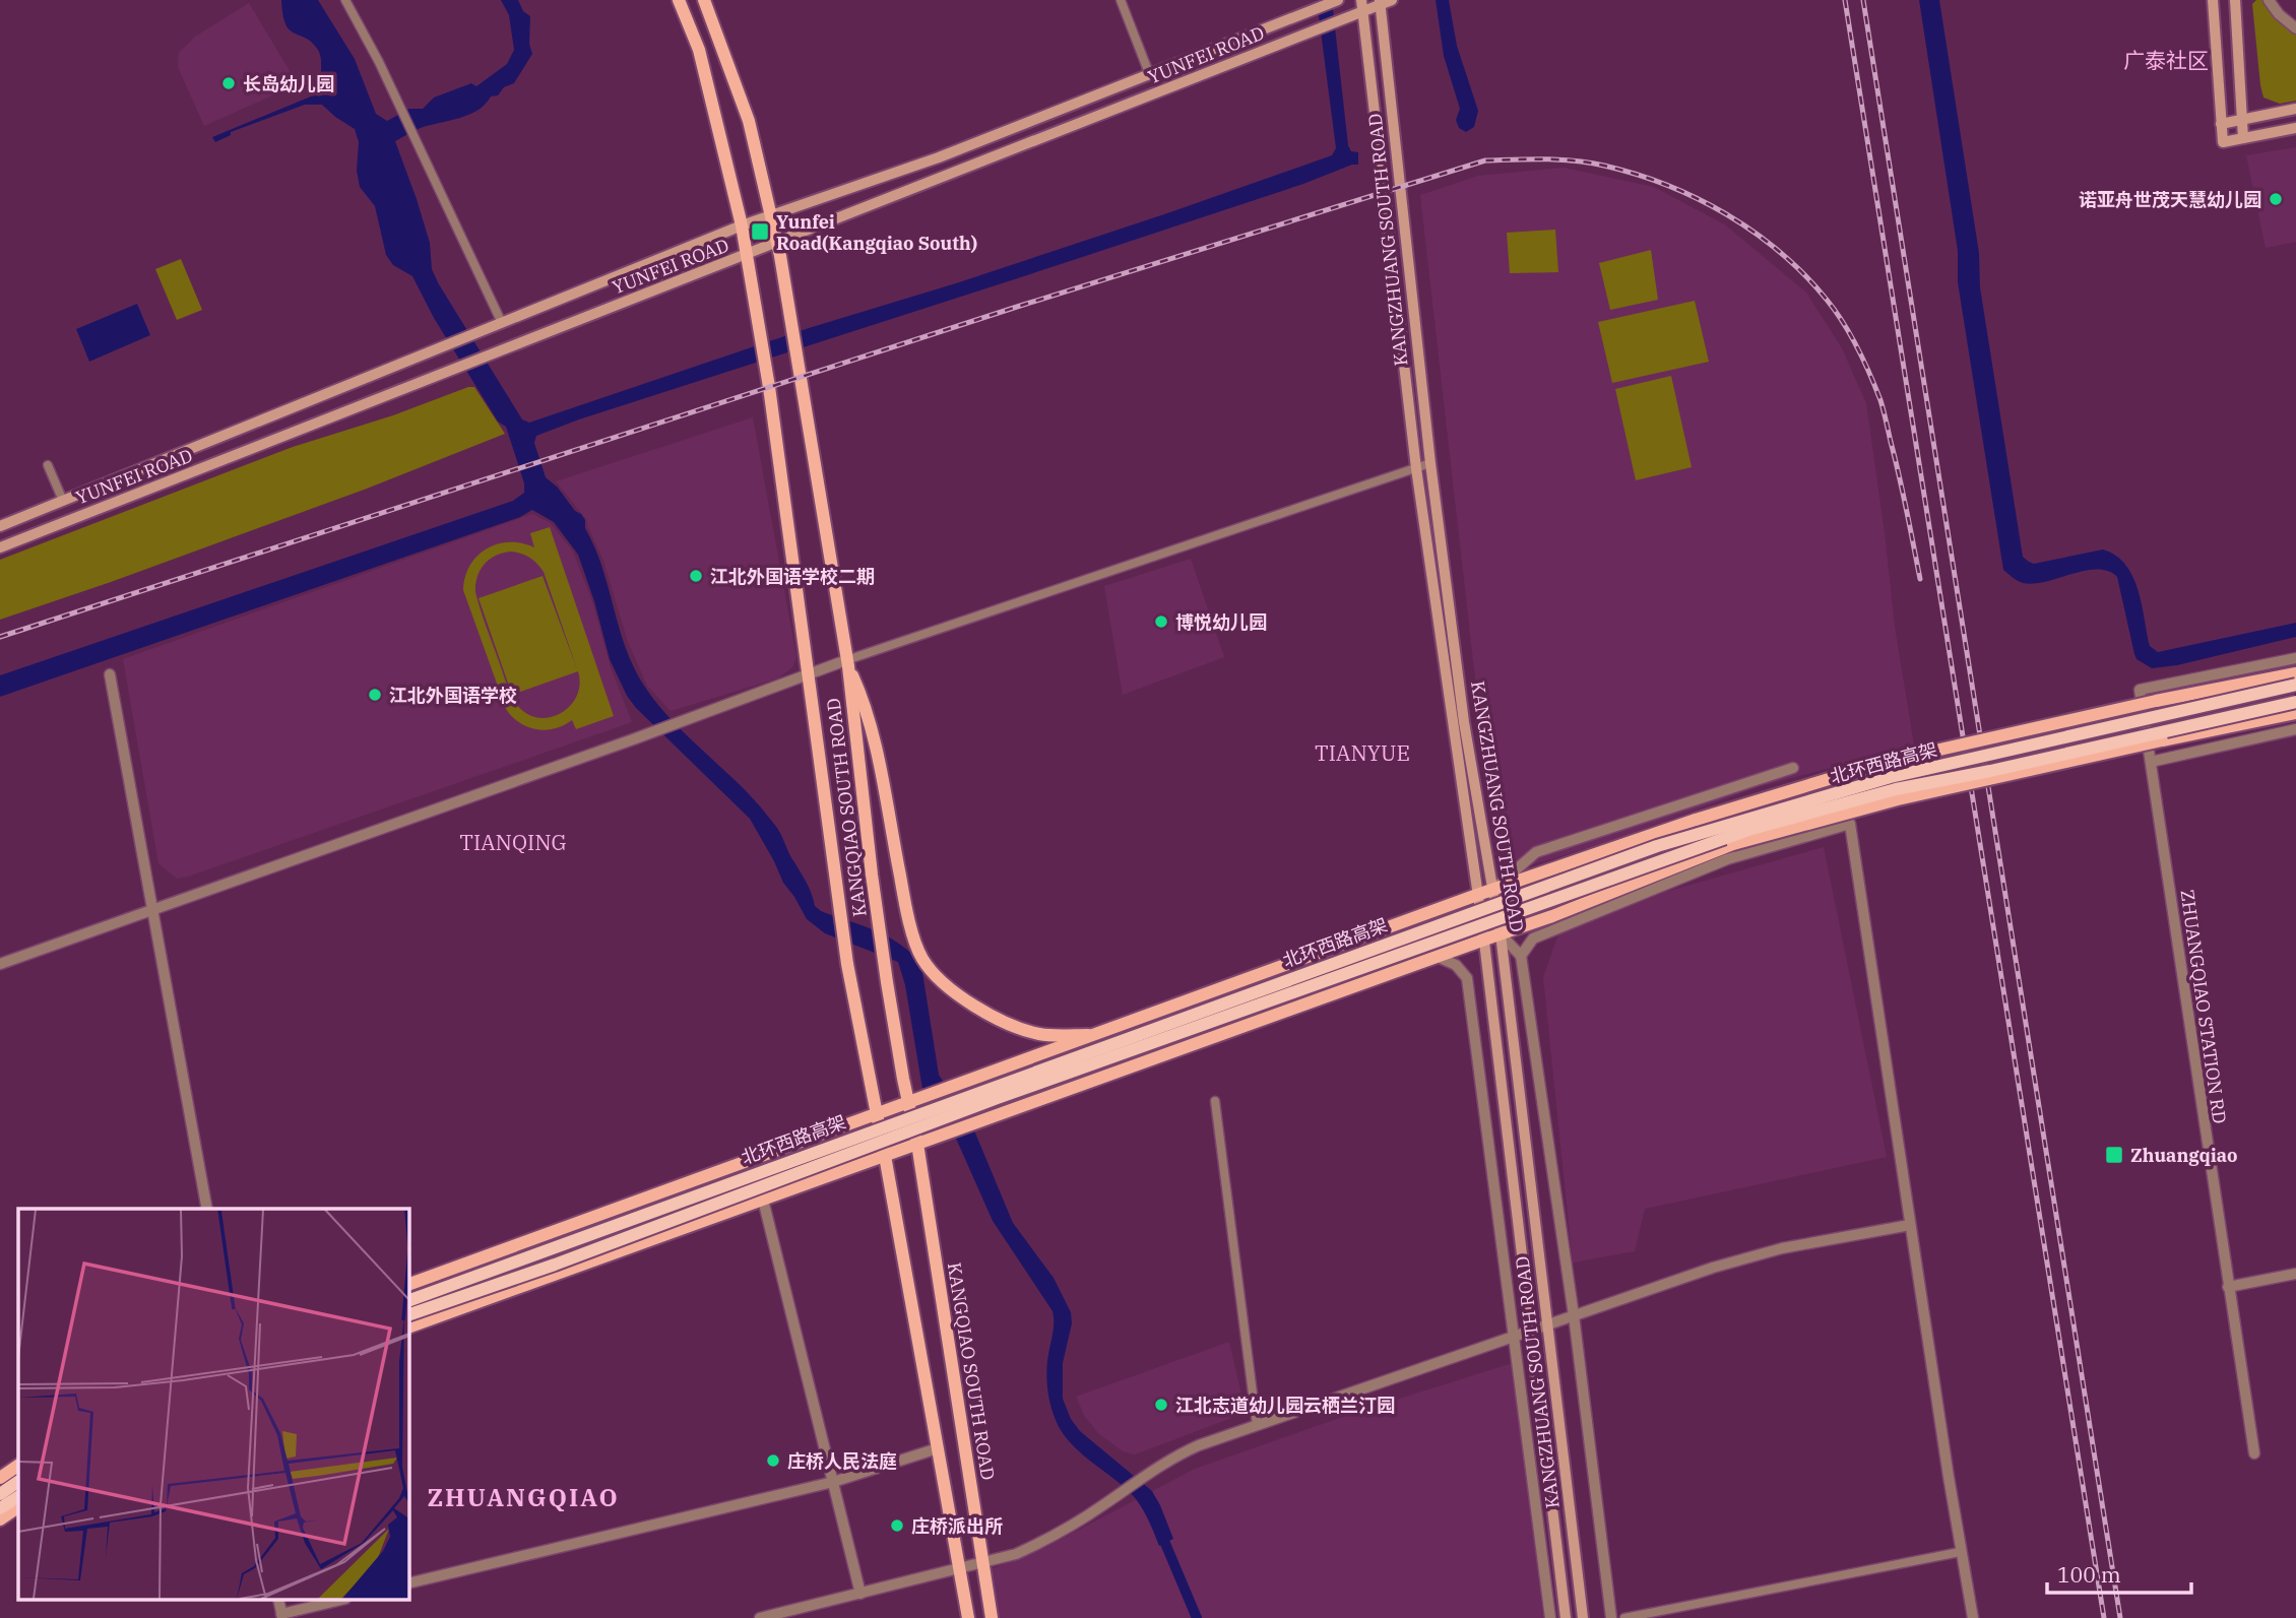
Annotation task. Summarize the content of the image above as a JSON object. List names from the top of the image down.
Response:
{
  "streets": {
    "highway": ["北环西路高架"],
    "main road": ["YUNFEI ROAD", "KANGZHUANG SOUTH ROAD", "KANGQIAO SOUTH ROAD"],
    "street": ["ZHUANGQIAO STATION RD"]
  },
  "crossings": [
    ["YUNFEI ROAD", "KANGZHUANG SOUTH ROAD"],
    ["YUNFEI ROAD", "KANGQIAO SOUTH ROAD"]
  ],
  "districts": [
    "广泰社区",
    "TIANYUE",
    "TIANQING",
    "ZHUANGQIAO"
  ],
  "places": {
    "other": [
      "长岛幼儿园",
      "诺亚舟世茂天慧幼儿园",
      "江北外国语学校二期",
      "博悦幼儿园",
      "江北外国语学校",
      "江北志道幼儿园云栖兰汀园",
      "庄桥人民法庭",
      "庄桥派出所"
    ],
    "transit": ["Yunfei Road(Kangqiao South)", "Zhuangqiao"]
  },
  "scale_bar": "100 m"
}
